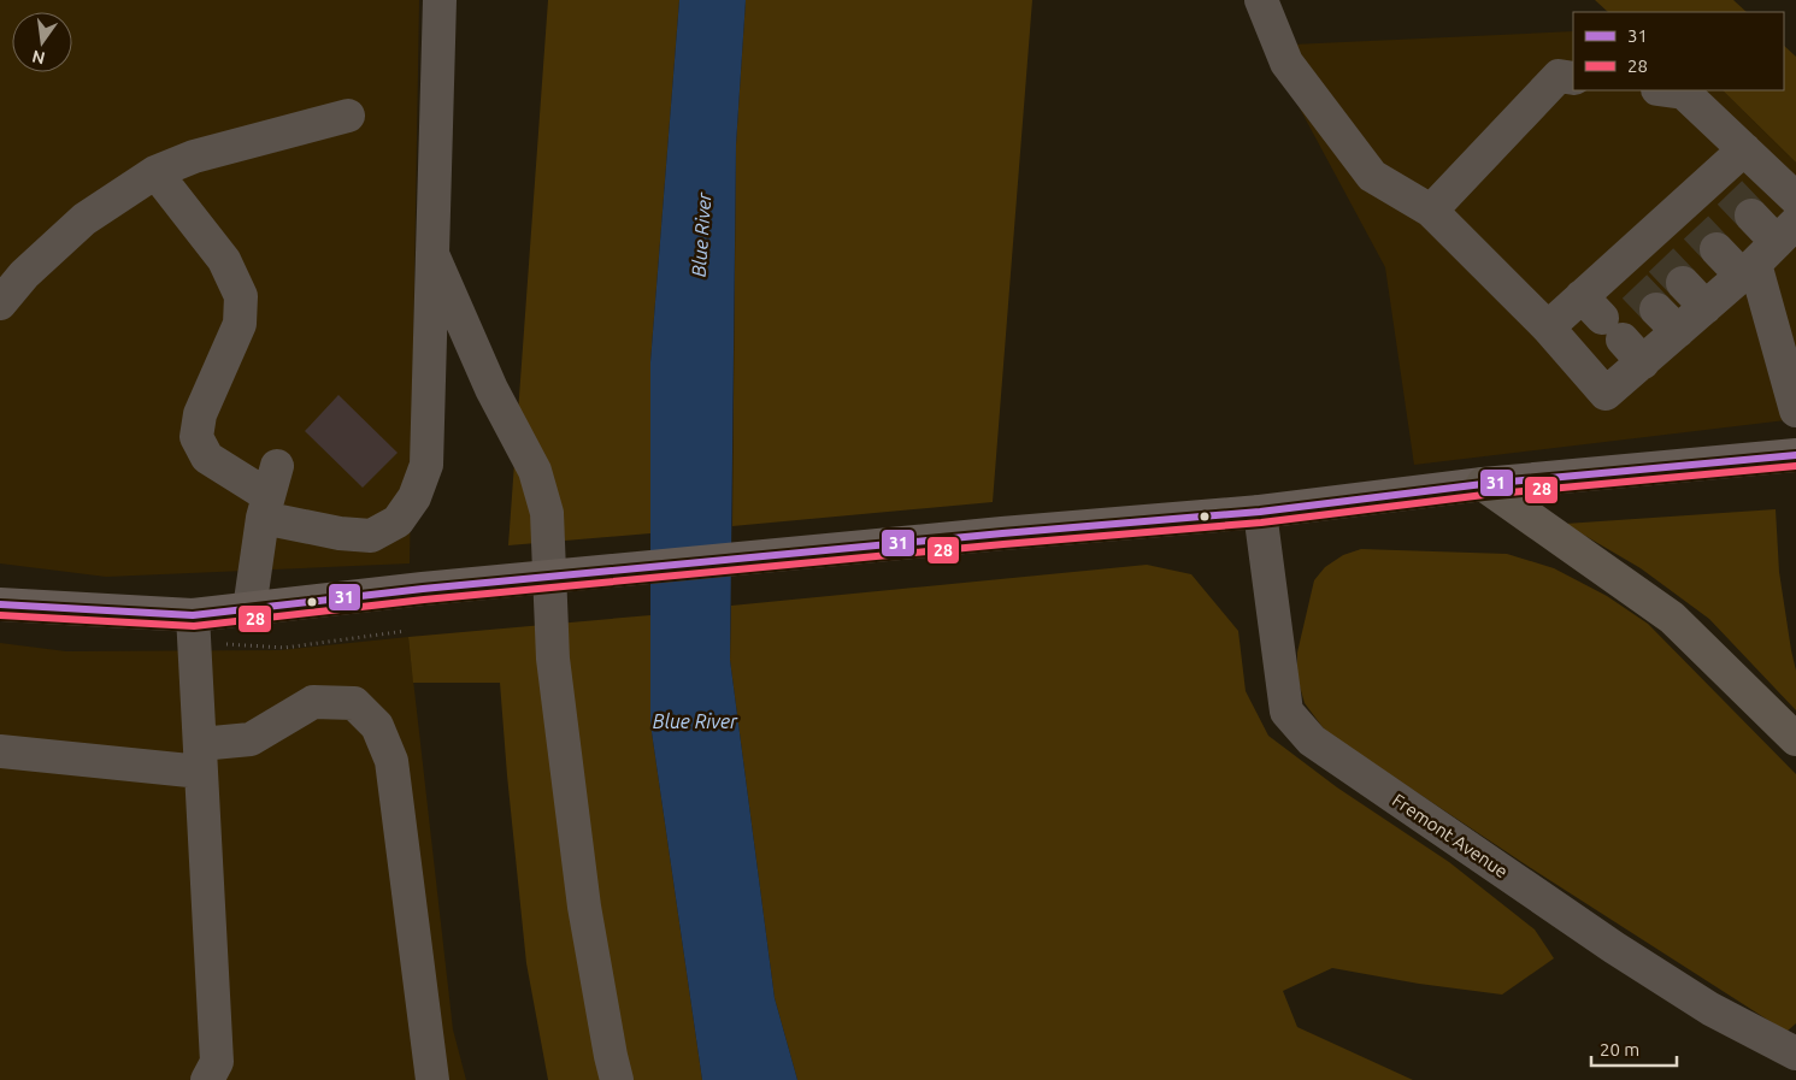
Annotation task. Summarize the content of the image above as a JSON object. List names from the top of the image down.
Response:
{
  "streets": {
    "street": ["Fremont Avenue"]
  },
  "water": ["Blue River"],
  "lines": ["transit line 31", "transit line 28"],
  "legend": ["31", "28"],
  "scale_bar": "20 m",
  "north": "bottom"
}
